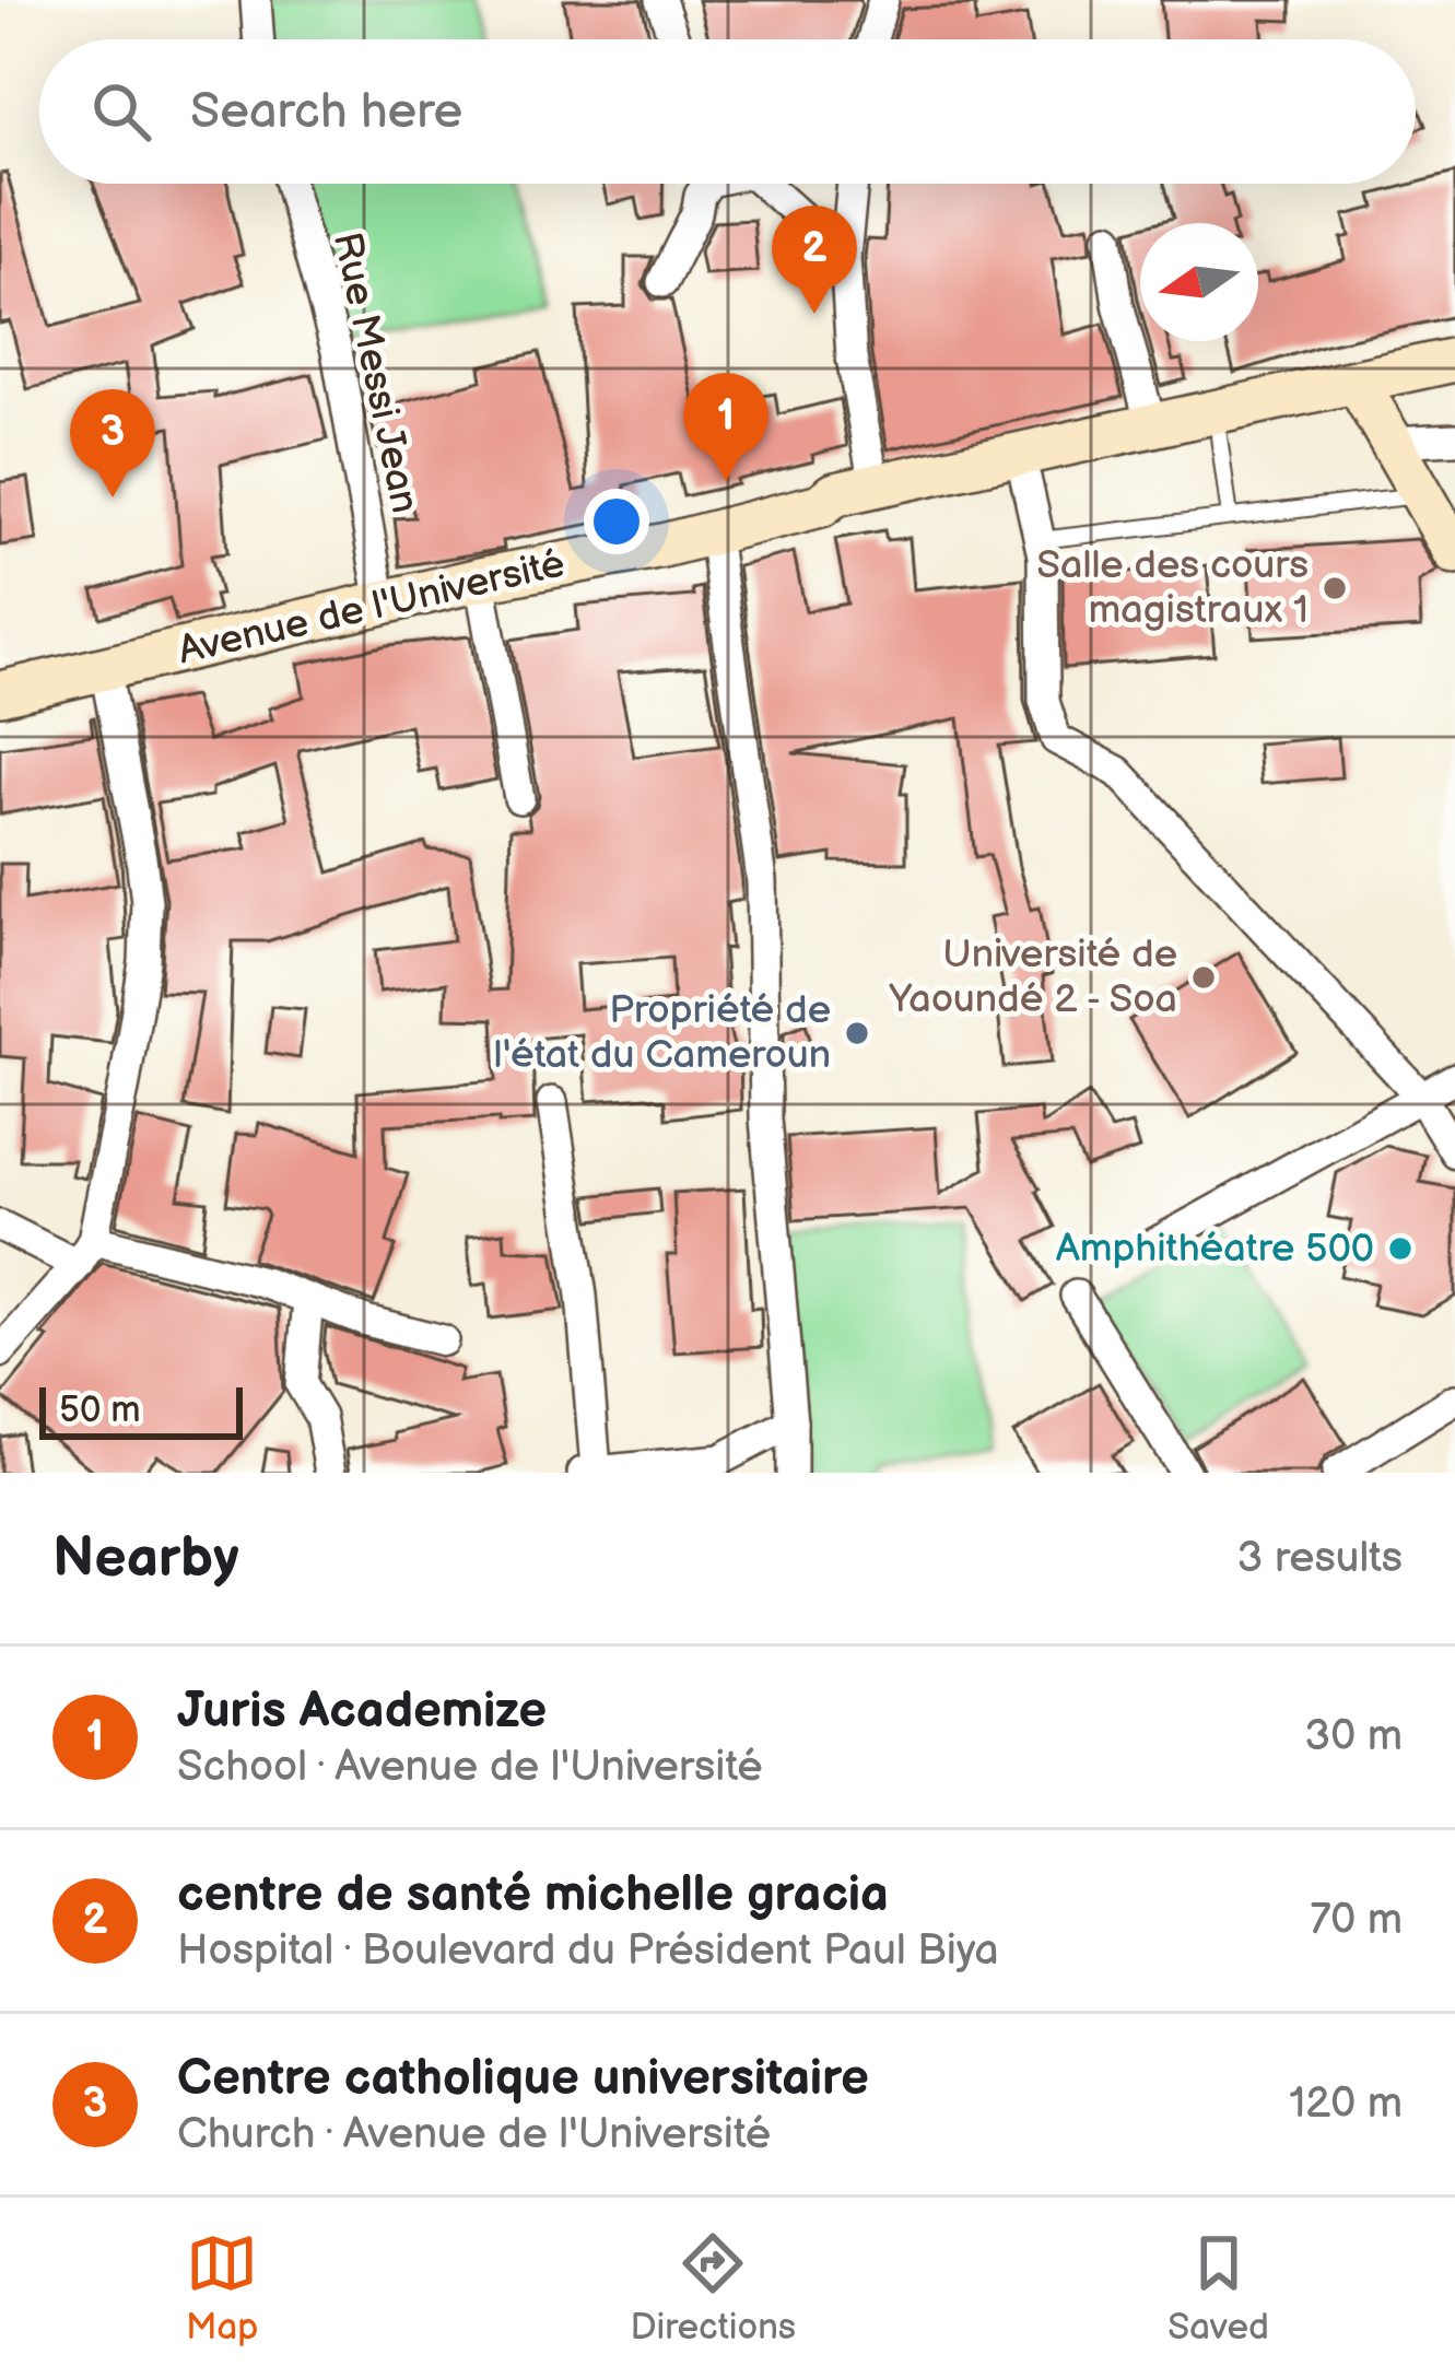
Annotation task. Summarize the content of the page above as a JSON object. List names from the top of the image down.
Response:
{
  "streets": {
    "main road": ["Avenue de l'Université"],
    "street": ["Rue Messi Jean"]
  },
  "crossings": [
    ["Rue Messi Jean", "Avenue de l'Université"]
  ],
  "places": [
    "Salle des cours magistraux 1",
    "Université de Yaoundé 2 - Soa",
    "Propriété de l'état du Cameroun",
    "Amphithéatre 500"
  ],
  "scale_bar": "50 m",
  "north": "left",
  "page": {
    "search": "Search here",
    "pins": ["2", "1", "3"],
    "scale": "50 m",
    "heading": ["Nearby", "3 results"],
    "list": [
      {
        "mark": "1",
        "name": "Juris Academize",
        "note": "School · Avenue de l'Université",
        "value": "30 m"
      },
      {
        "mark": "2",
        "name": "centre de santé michelle gracia",
        "note": "Hospital · Boulevard du Président Paul Biya",
        "value": "70 m"
      },
      {
        "mark": "3",
        "name": "Centre catholique universitaire",
        "note": "Church · Avenue de l'Université",
        "value": "120 m"
      }
    ],
    "nav": ["Map", "Directions", "Saved"]
  }
}
